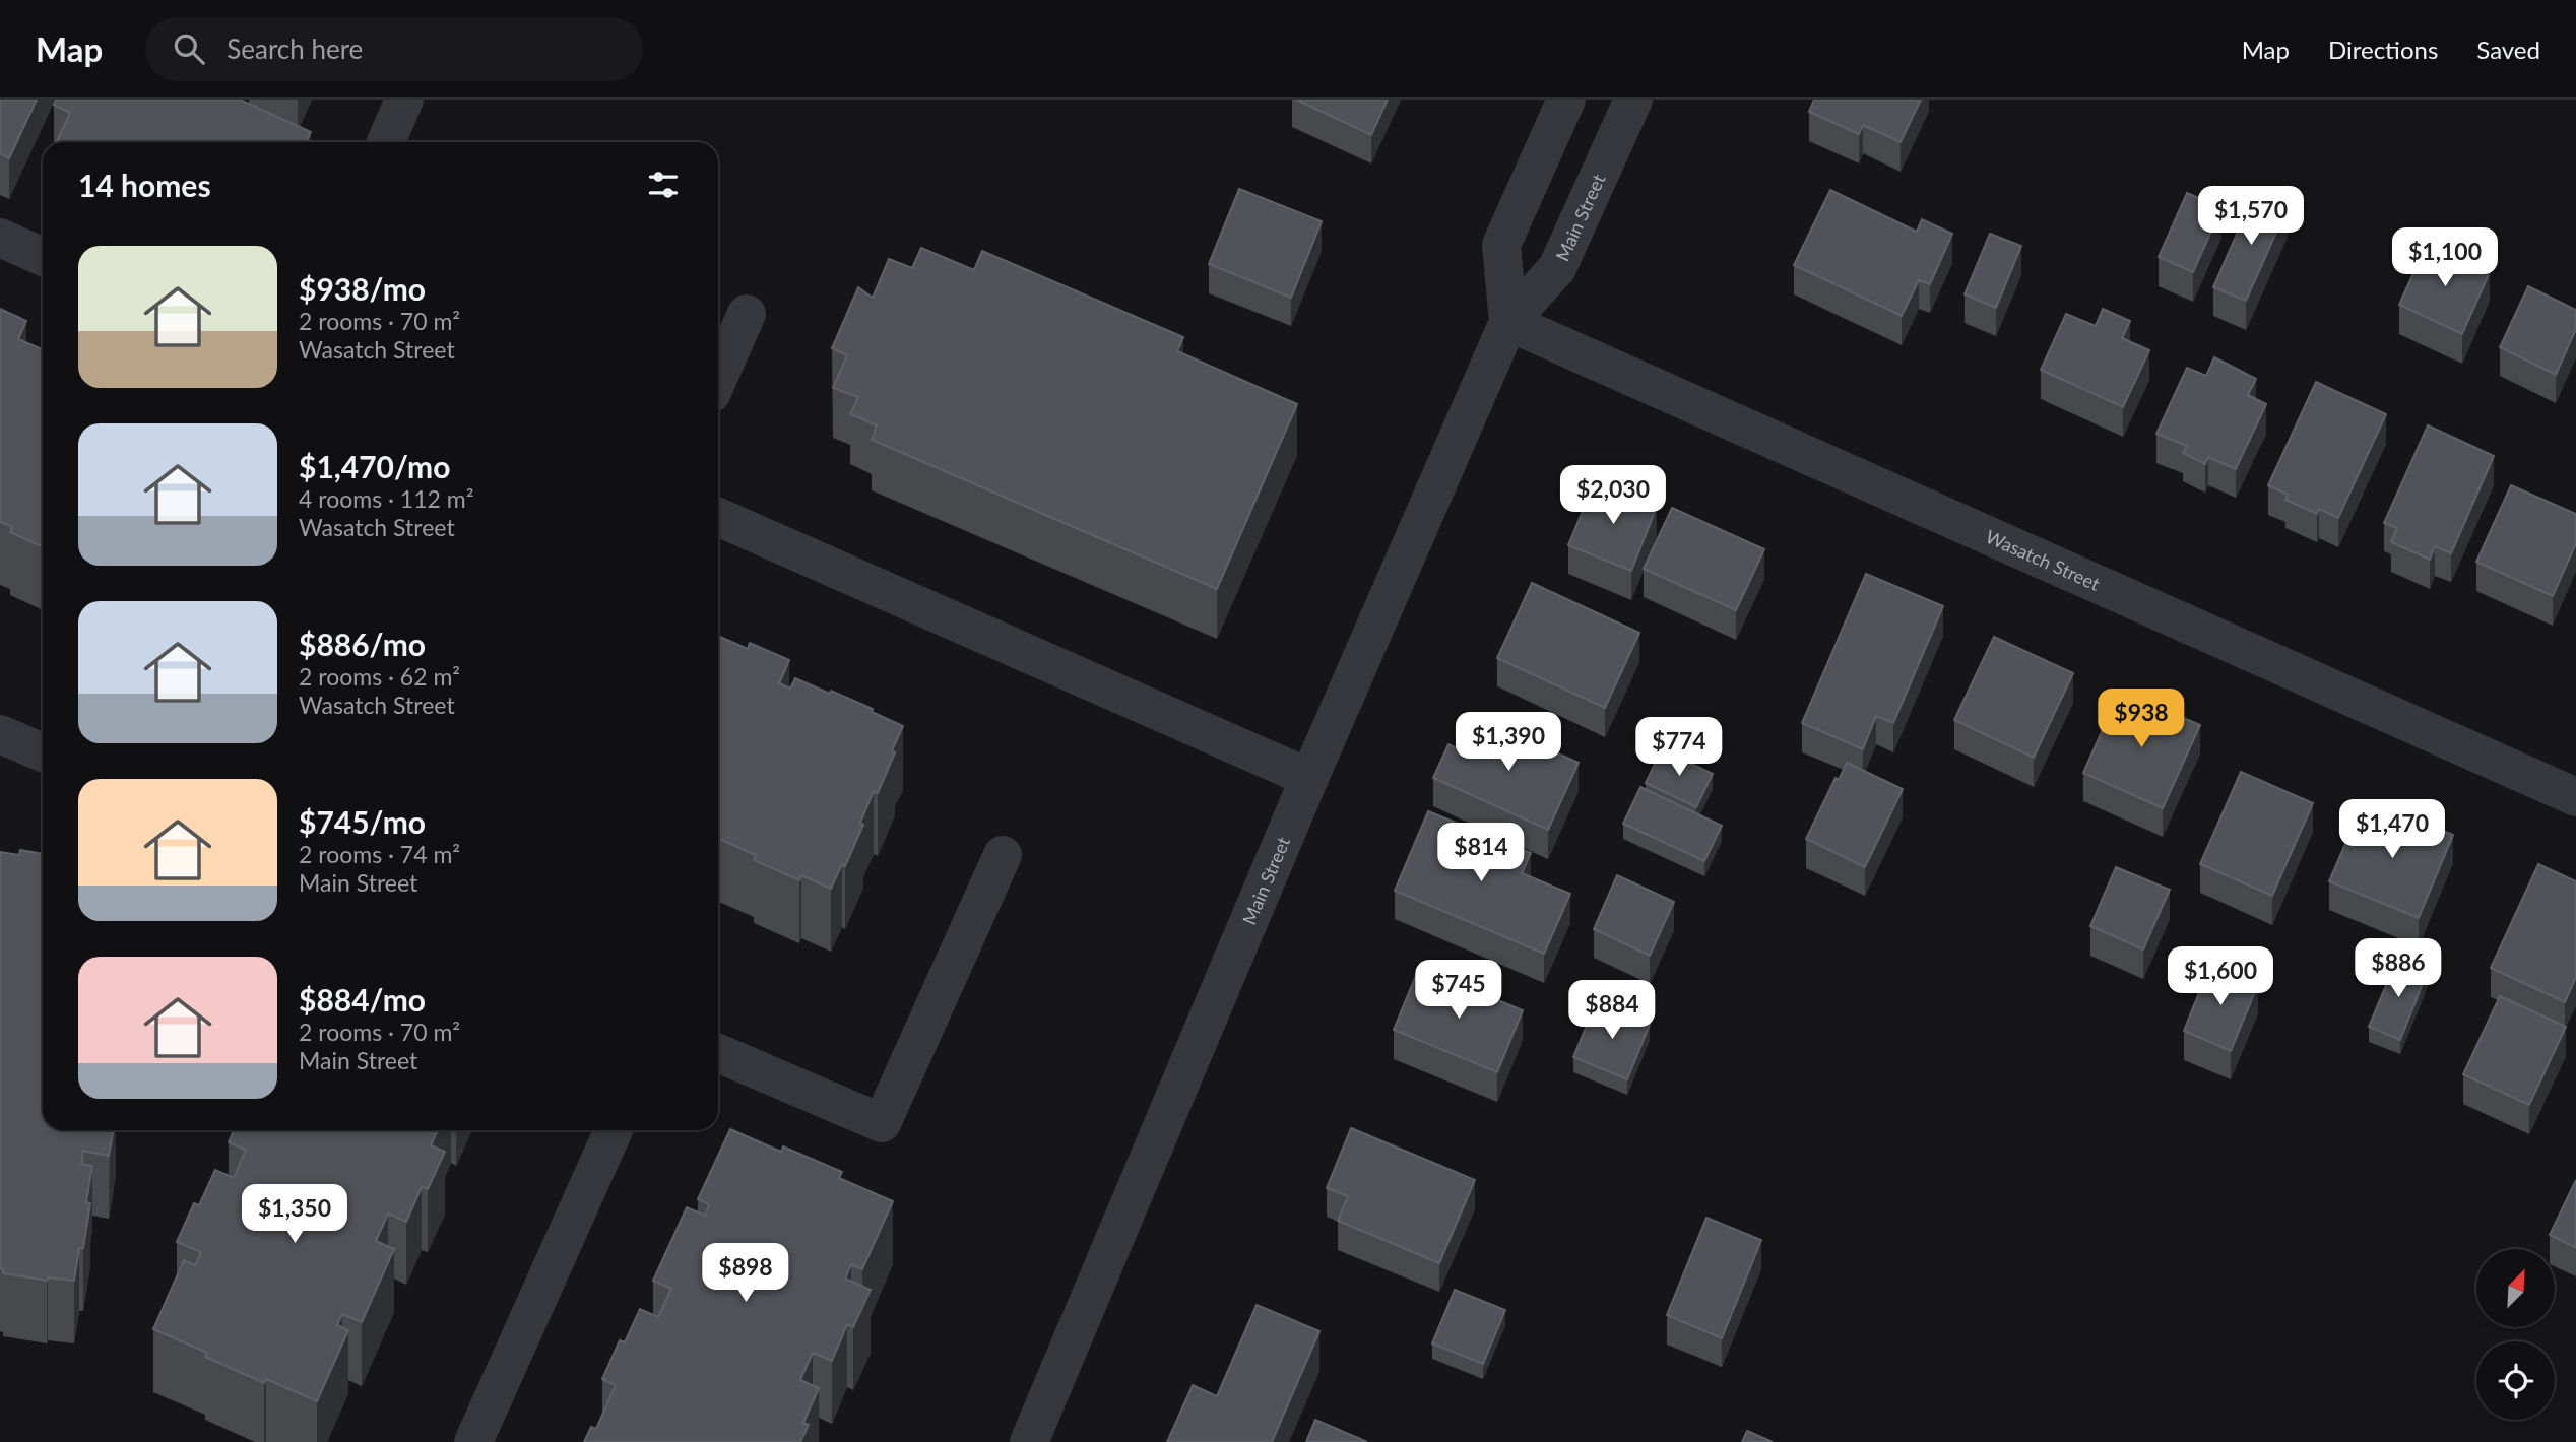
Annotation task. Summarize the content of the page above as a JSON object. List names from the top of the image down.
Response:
{
  "streets": {
    "street": ["Main Street", "Wasatch Street"]
  },
  "crossings": [
    ["Main Street", "Wasatch Street"]
  ],
  "north": "top right",
  "page": {
    "header": "Map",
    "search": "Search here",
    "nav": ["Map", "Directions", "Saved"],
    "heading": "14 homes",
    "price": [
      "$1,570",
      "$1,100",
      "$2,030",
      "$938",
      "$1,390",
      "$774",
      "$1,470",
      "$814",
      "$886",
      "$1,600",
      "$745",
      "$884",
      "$1,350",
      "$898"
    ],
    "list": [
      {
        "name": "$938/mo",
        "note": "2 rooms · 70 m² · Wasatch Street"
      },
      {
        "name": "$1,470/mo",
        "note": "4 rooms · 112 m² · Wasatch Street"
      },
      {
        "name": "$886/mo",
        "note": "2 rooms · 62 m² · Wasatch Street"
      },
      {
        "name": "$745/mo",
        "note": "2 rooms · 74 m² · Main Street"
      },
      {
        "name": "$884/mo",
        "note": "2 rooms · 70 m² · Main Street"
      }
    ]
  }
}
